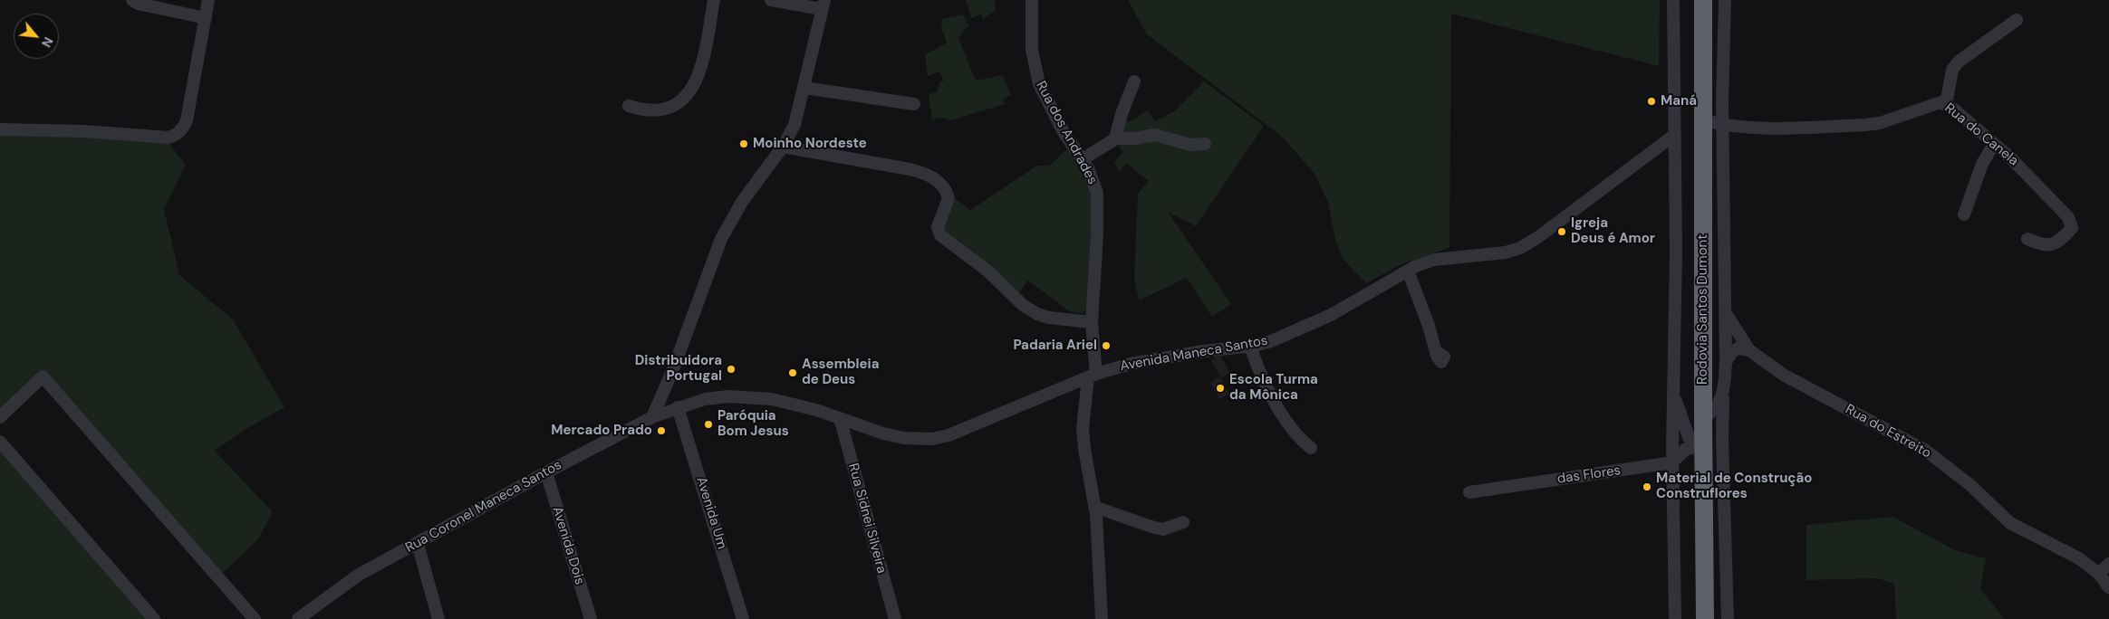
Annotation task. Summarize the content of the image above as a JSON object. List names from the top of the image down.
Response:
{
  "streets": {
    "highway": ["Rodovia Santos Dumont"],
    "street": [
      "Rua dos Andrades",
      "Rua do Canela",
      "Avenida Maneca Santos",
      "Rua do Estreito",
      "das Flores",
      "Rua Coronel Maneca Santos",
      "Avenida Um",
      "Rua Sidnei Silveira",
      "Avenida Dois"
    ]
  },
  "crossings": [
    ["Rua dos Andrades", "Avenida Maneca Santos"],
    ["Rua do Canela", "Rodovia Santos Dumont"],
    ["Avenida Maneca Santos", "Rua Coronel Maneca Santos"],
    ["Avenida Maneca Santos", "Avenida Um"],
    ["Avenida Maneca Santos", "Rua Sidnei Silveira"],
    ["Rua Coronel Maneca Santos", "Avenida Um"],
    ["Rua Coronel Maneca Santos", "Avenida Dois"]
  ],
  "places": [
    "Maná",
    "Moinho Nordeste",
    "Igreja Deus é Amor",
    "Padaria Ariel",
    "Distribuidora Portugal",
    "Assembleia de Deus",
    "Escola Turma da Mônica",
    "Paróquia Bom Jesus",
    "Mercado Prado",
    "Material de Construção Construflores"
  ],
  "north": "bottom right"
}
